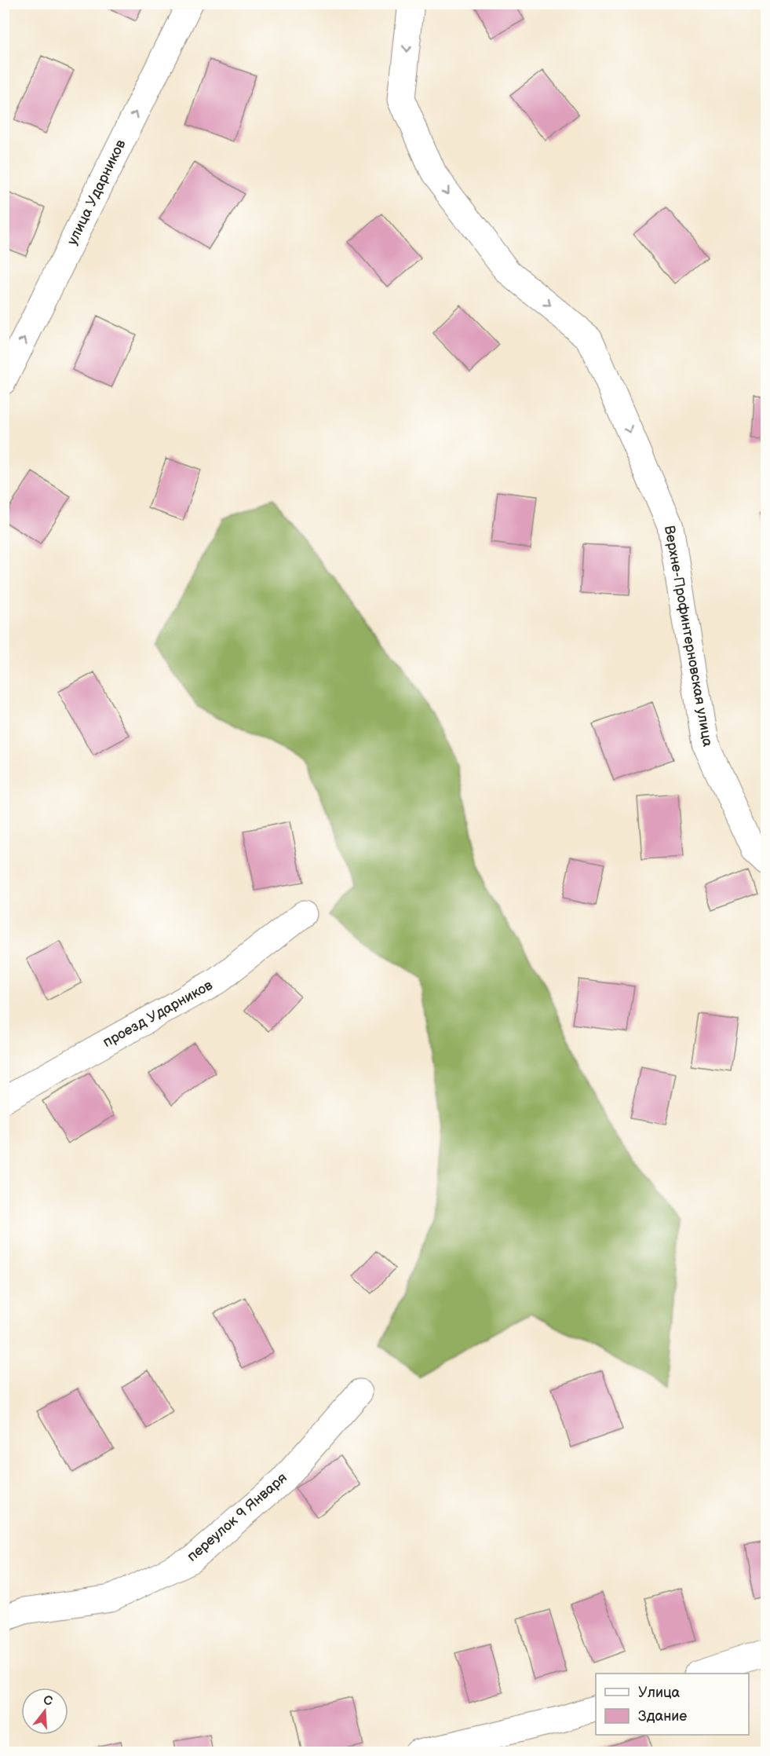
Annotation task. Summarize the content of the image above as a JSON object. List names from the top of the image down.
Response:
{
  "streets": {
    "street": [
      "улица Ударников",
      "Верхне-Профинтерновская улица",
      "проезд Ударников",
      "переулок 9 Января"
    ]
  },
  "one_way": ["улица Ударников", "Верхне-Профинтерновская улица"],
  "legend": ["Улица", "Здание"],
  "north": "top"
}
